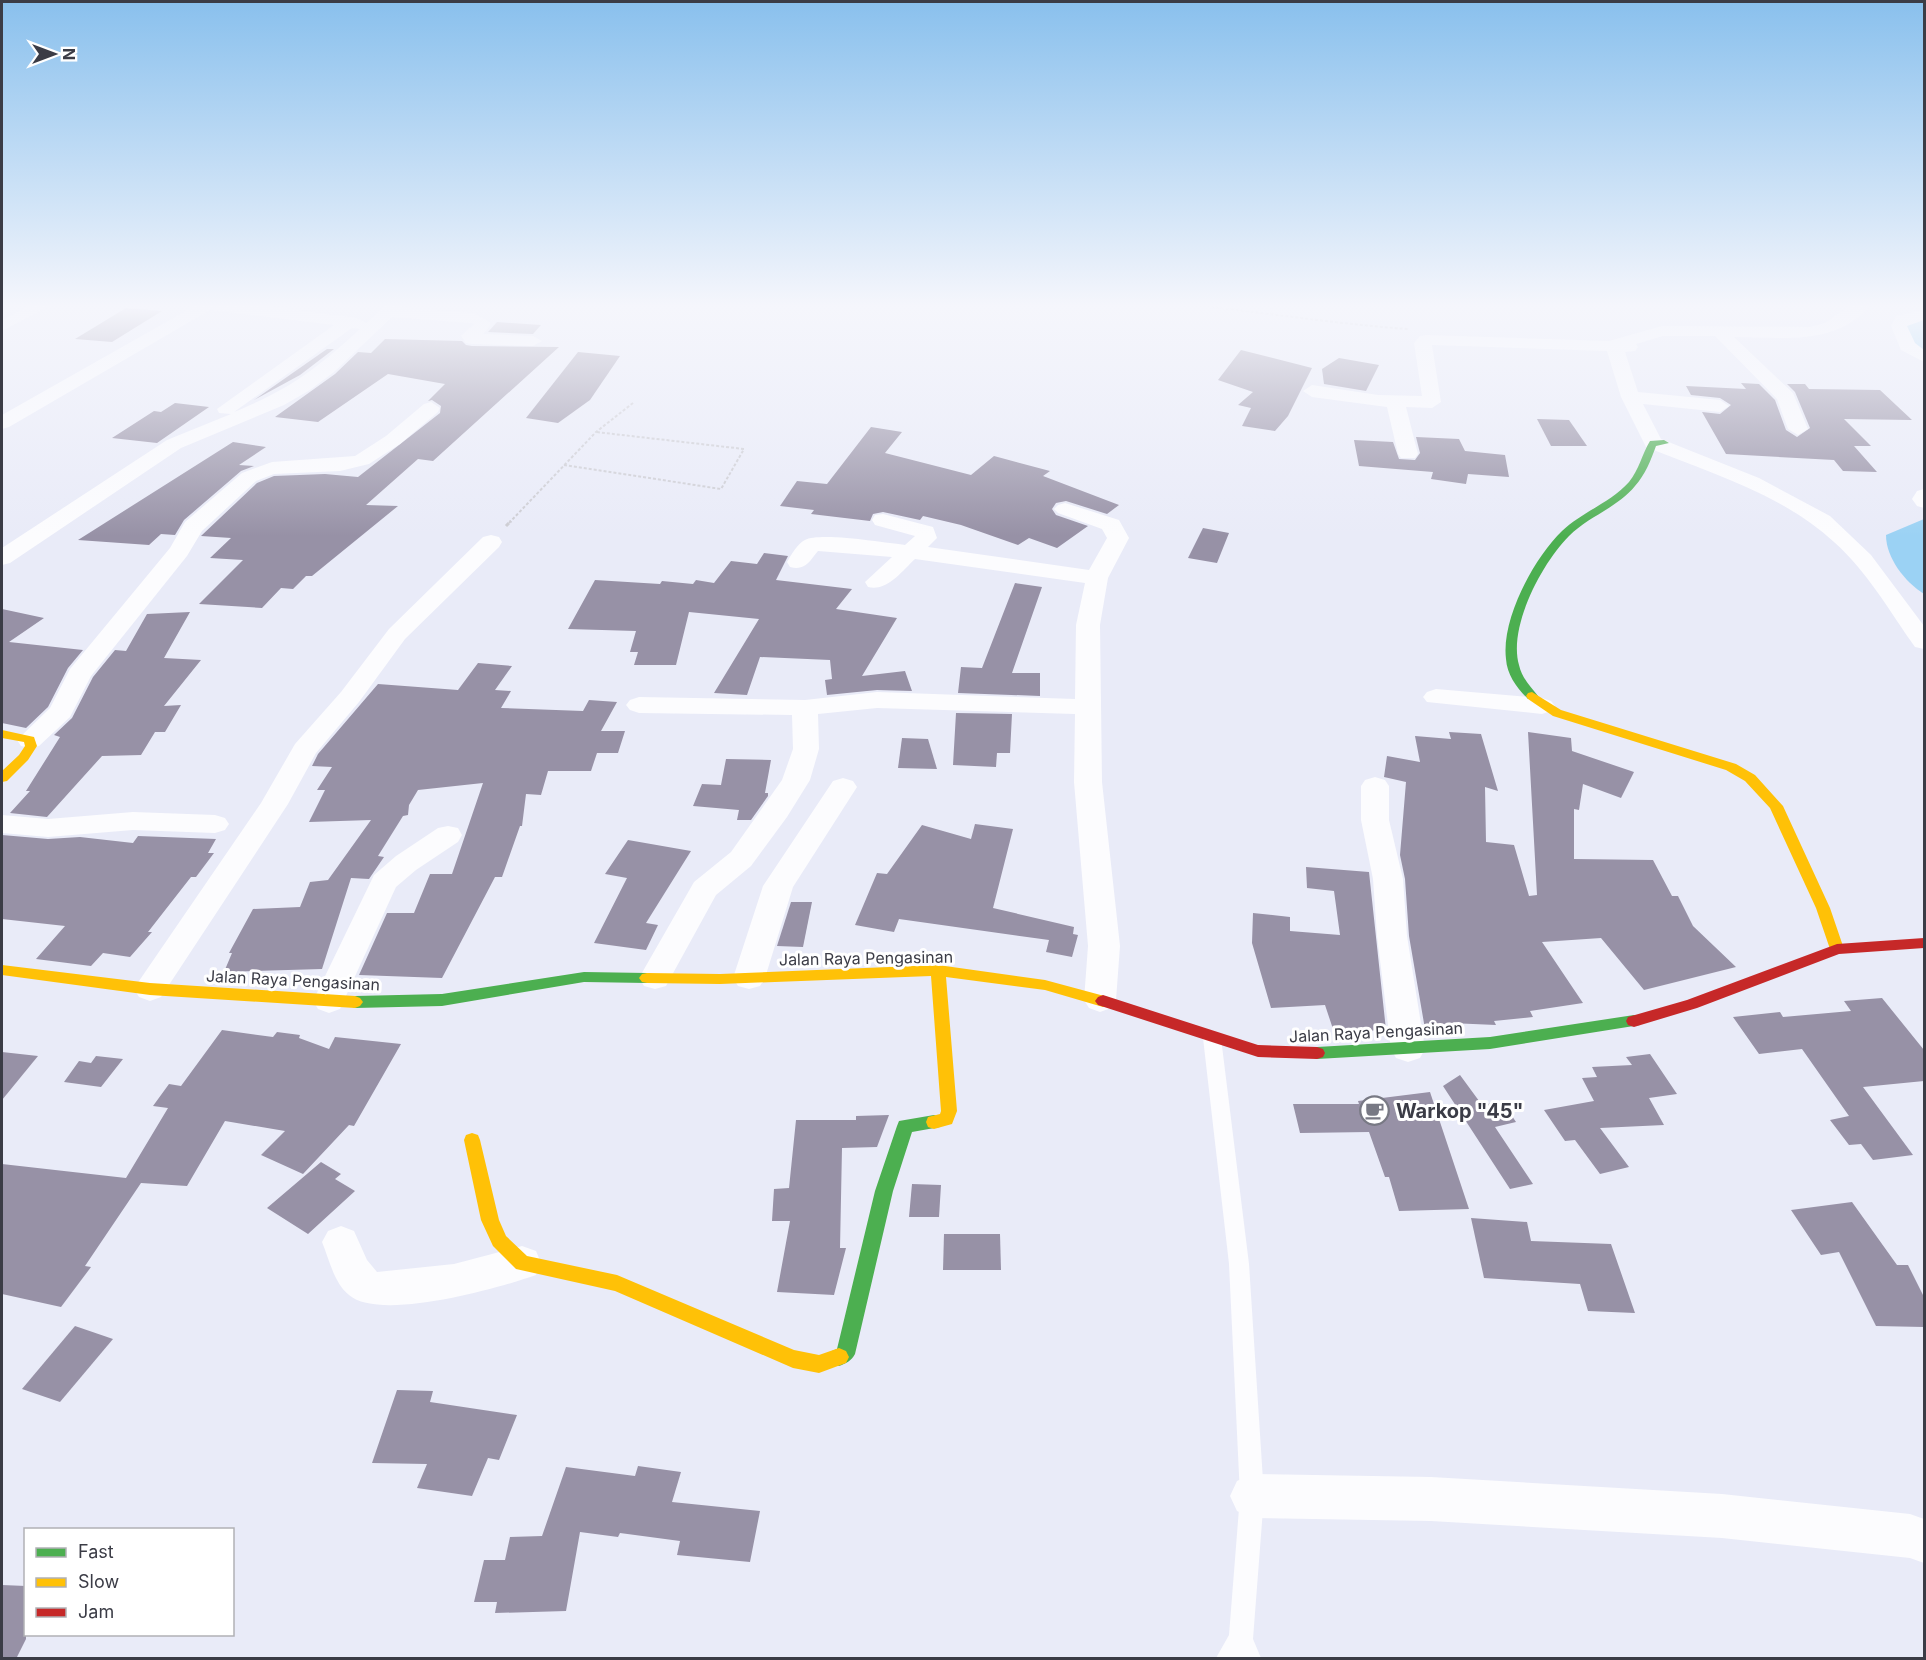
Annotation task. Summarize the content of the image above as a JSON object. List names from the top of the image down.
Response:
{
  "streets": {
    "street": ["Jalan Raya Pengasinan"]
  },
  "places": {
    "cafe": ["Warkop \"45\""]
  },
  "legend": ["Fast", "Slow", "Jam"],
  "north": "right"
}
